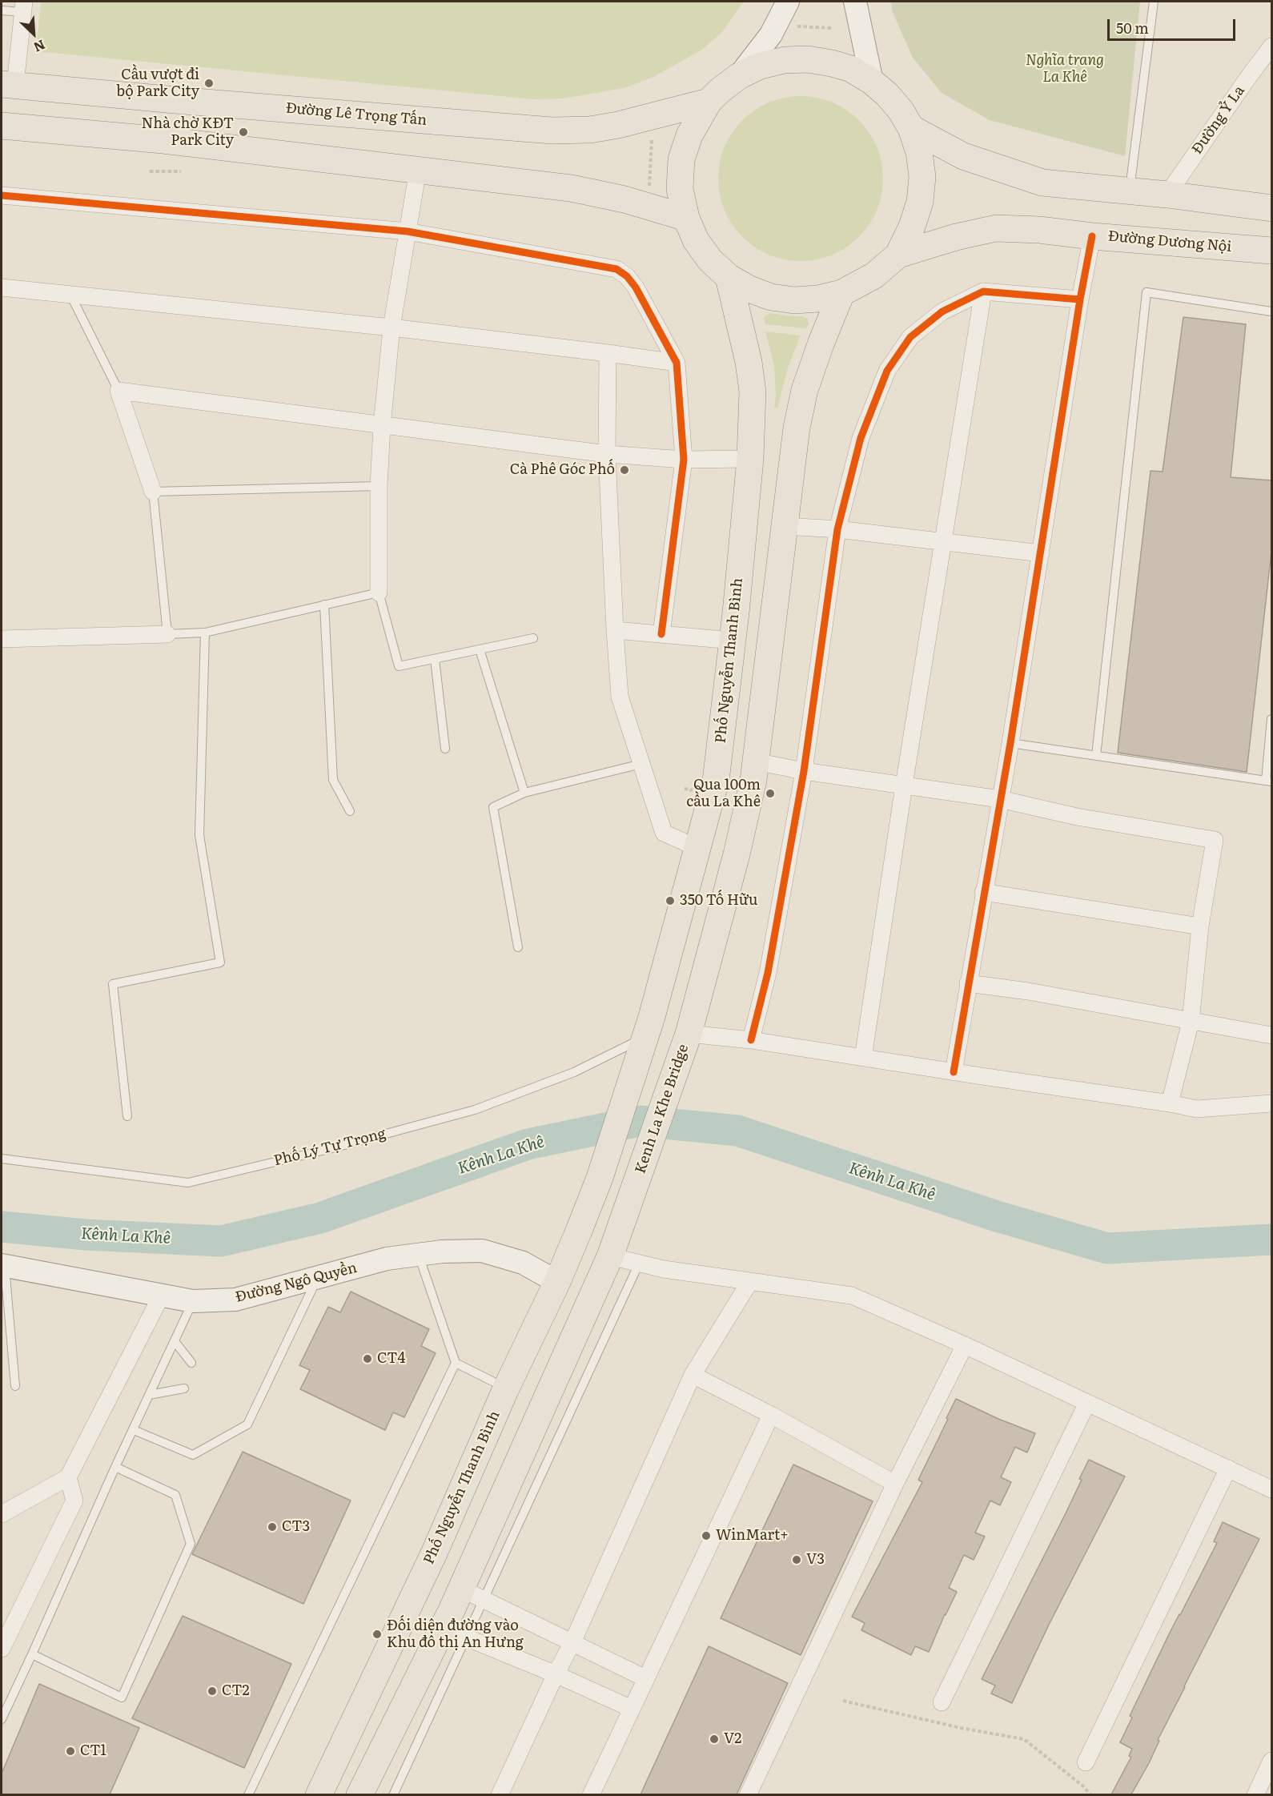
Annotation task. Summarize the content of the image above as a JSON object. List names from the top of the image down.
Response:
{
  "streets": {
    "main road": [
      "Đường Lê Trọng Tấn",
      "Đường Dương Nội",
      "Phố Nguyễn Thanh Bình",
      "Kenh La Khe Bridge"
    ],
    "street": ["Đường Ỷ La", "Đường Ngô Quyền"],
    "lane": ["Phố Lý Tự Trọng"]
  },
  "crossings": [
    ["Phố Nguyễn Thanh Bình", "Phố Lý Tự Trọng"],
    ["Phố Nguyễn Thanh Bình", "Đường Ngô Quyền"]
  ],
  "water": ["Kênh La Khê"],
  "parks": ["Nghĩa trang La Khê"],
  "places": [
    "Cầu vượt đi bộ Park City",
    "Nhà chờ KĐT Park City",
    "Cà Phê Góc Phố",
    "Qua 100m cầu La Khê",
    "350 Tố Hữu",
    "CT4",
    "CT3",
    "WinMart+",
    "V3",
    "Đối diện đường vào Khu đô thị An Hưng",
    "CT2",
    "V2",
    "CT1"
  ],
  "scale_bar": "50 m",
  "north": "bottom right"
}
